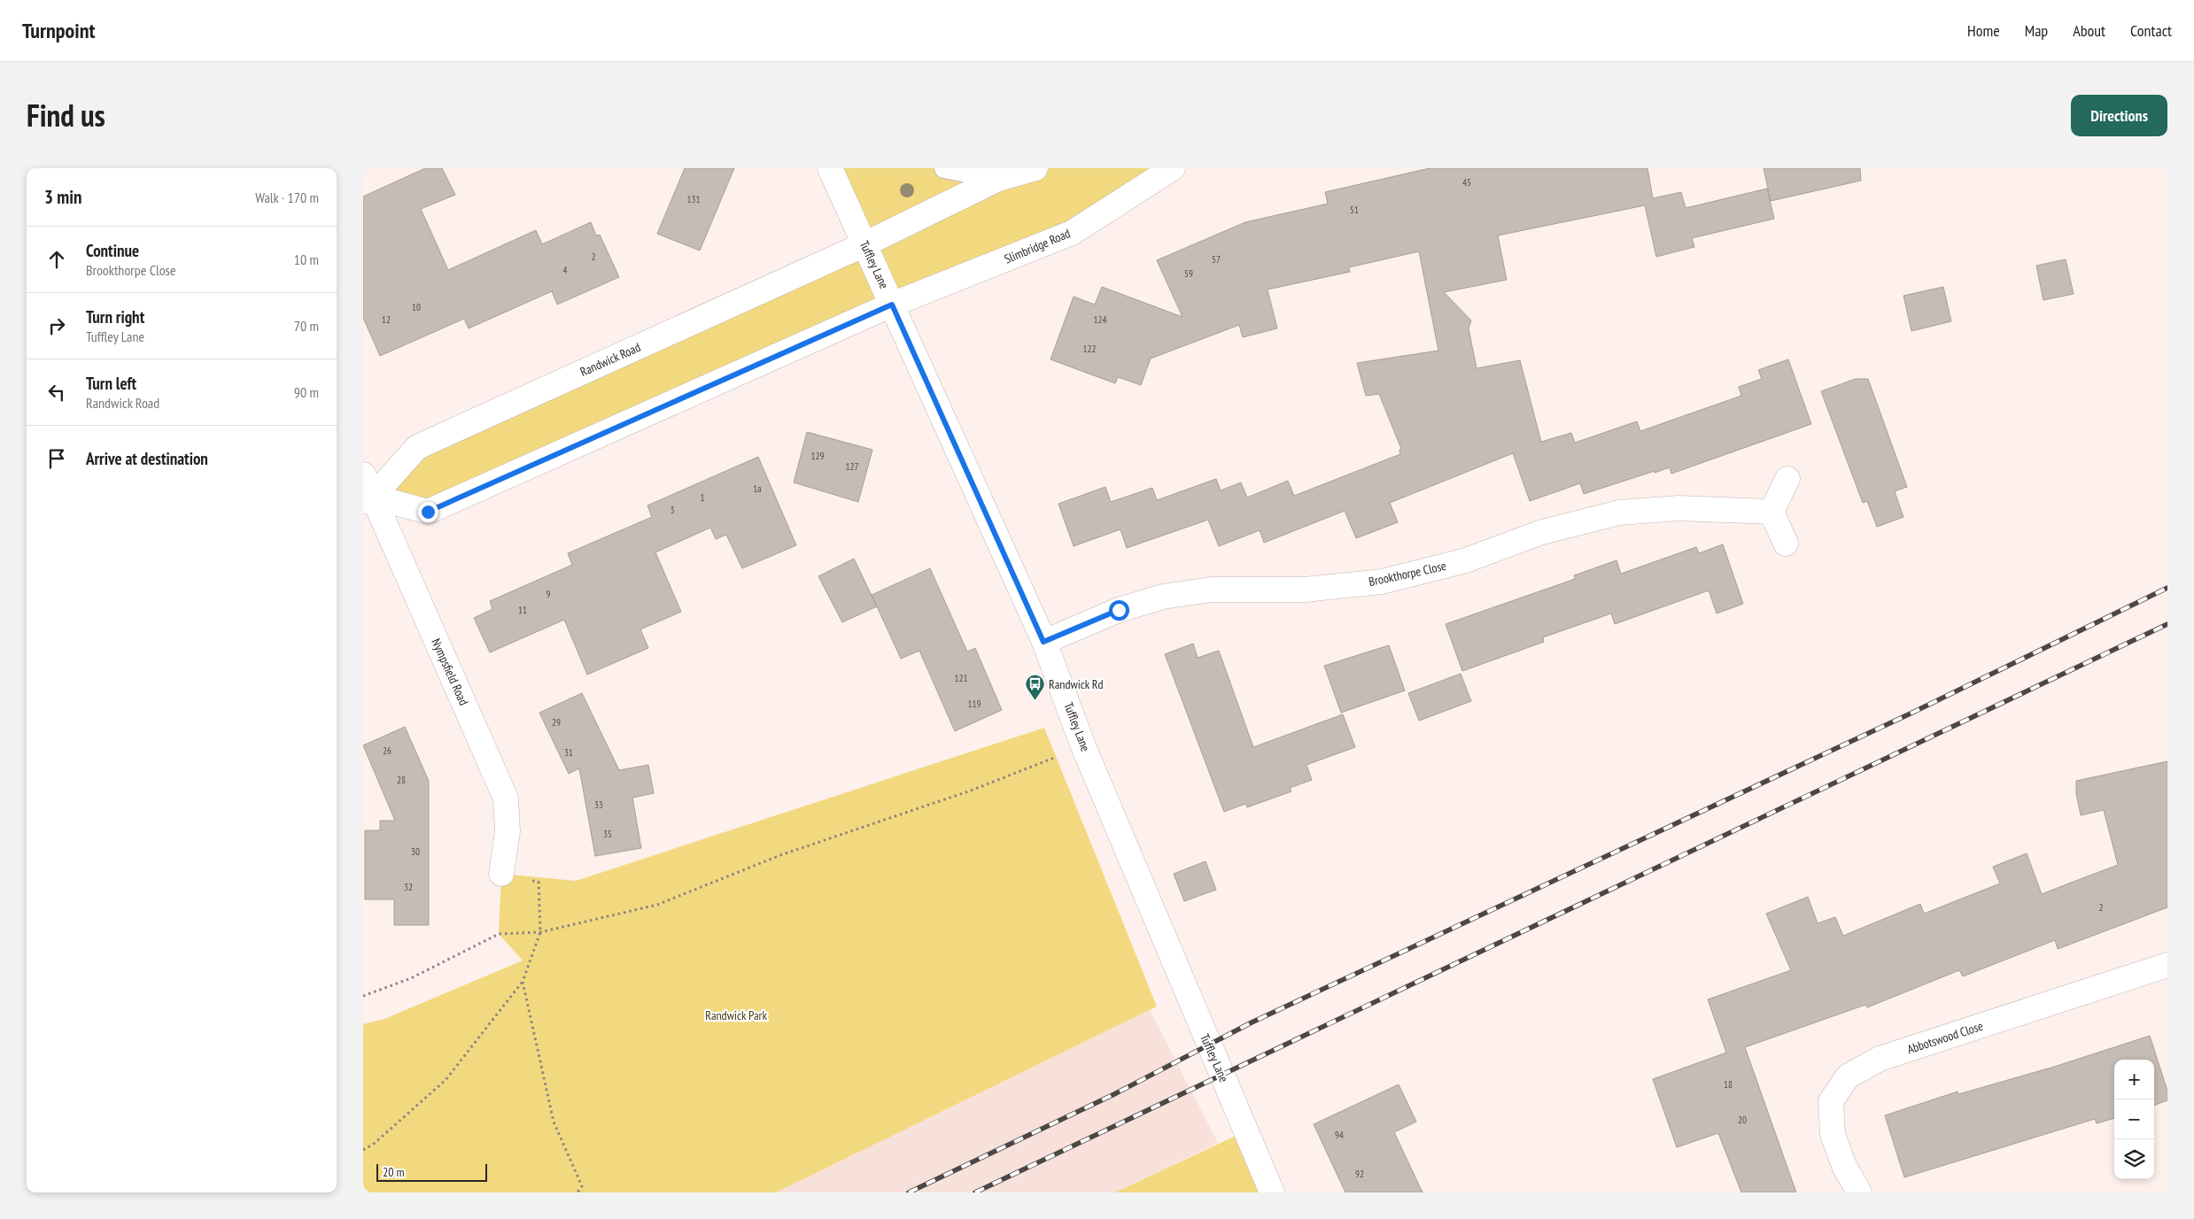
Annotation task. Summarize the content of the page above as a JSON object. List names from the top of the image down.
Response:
{
  "streets": {
    "street": [
      "Slimbridge Road",
      "Tuffley Lane",
      "Randwick Road",
      "Brookthorpe Close",
      "Nympsfield Road",
      "Abbotswood Close"
    ]
  },
  "crossings": [
    ["Slimbridge Road", "Tuffley Lane"],
    ["Tuffley Lane", "Randwick Road"],
    ["Tuffley Lane", "Brookthorpe Close"],
    ["Randwick Road", "Nympsfield Road"]
  ],
  "parks": ["Randwick Park"],
  "places": {
    "bus stop": ["Randwick Rd"]
  },
  "house_numbers": [
    "45",
    "131",
    "51",
    "2",
    "57",
    "4",
    "59",
    "10",
    "12",
    "124",
    "122",
    "129",
    "127",
    "1a",
    "1",
    "3",
    "9",
    "11",
    "121",
    "119",
    "29",
    "26",
    "31",
    "28",
    "33",
    "35",
    "30",
    "32",
    "2",
    "18",
    "20",
    "94",
    "92"
  ],
  "scale_bar": "20 m",
  "page": {
    "header": "Turnpoint",
    "nav": [
      "Home",
      "Map",
      "About",
      "Contact"
    ],
    "title": "Find us",
    "buttons": "Directions",
    "heading": ["3 min", "Walk · 170 m"],
    "list": [
      ["Continue", "Brookthorpe Close", "10 m"],
      ["Turn right", "Tuffley Lane", "70 m"],
      ["Turn left", "Randwick Road", "90 m"],
      "Arrive at destination"
    ],
    "map_buttons": ["+", "−"],
    "scale": "20 m"
  }
}
